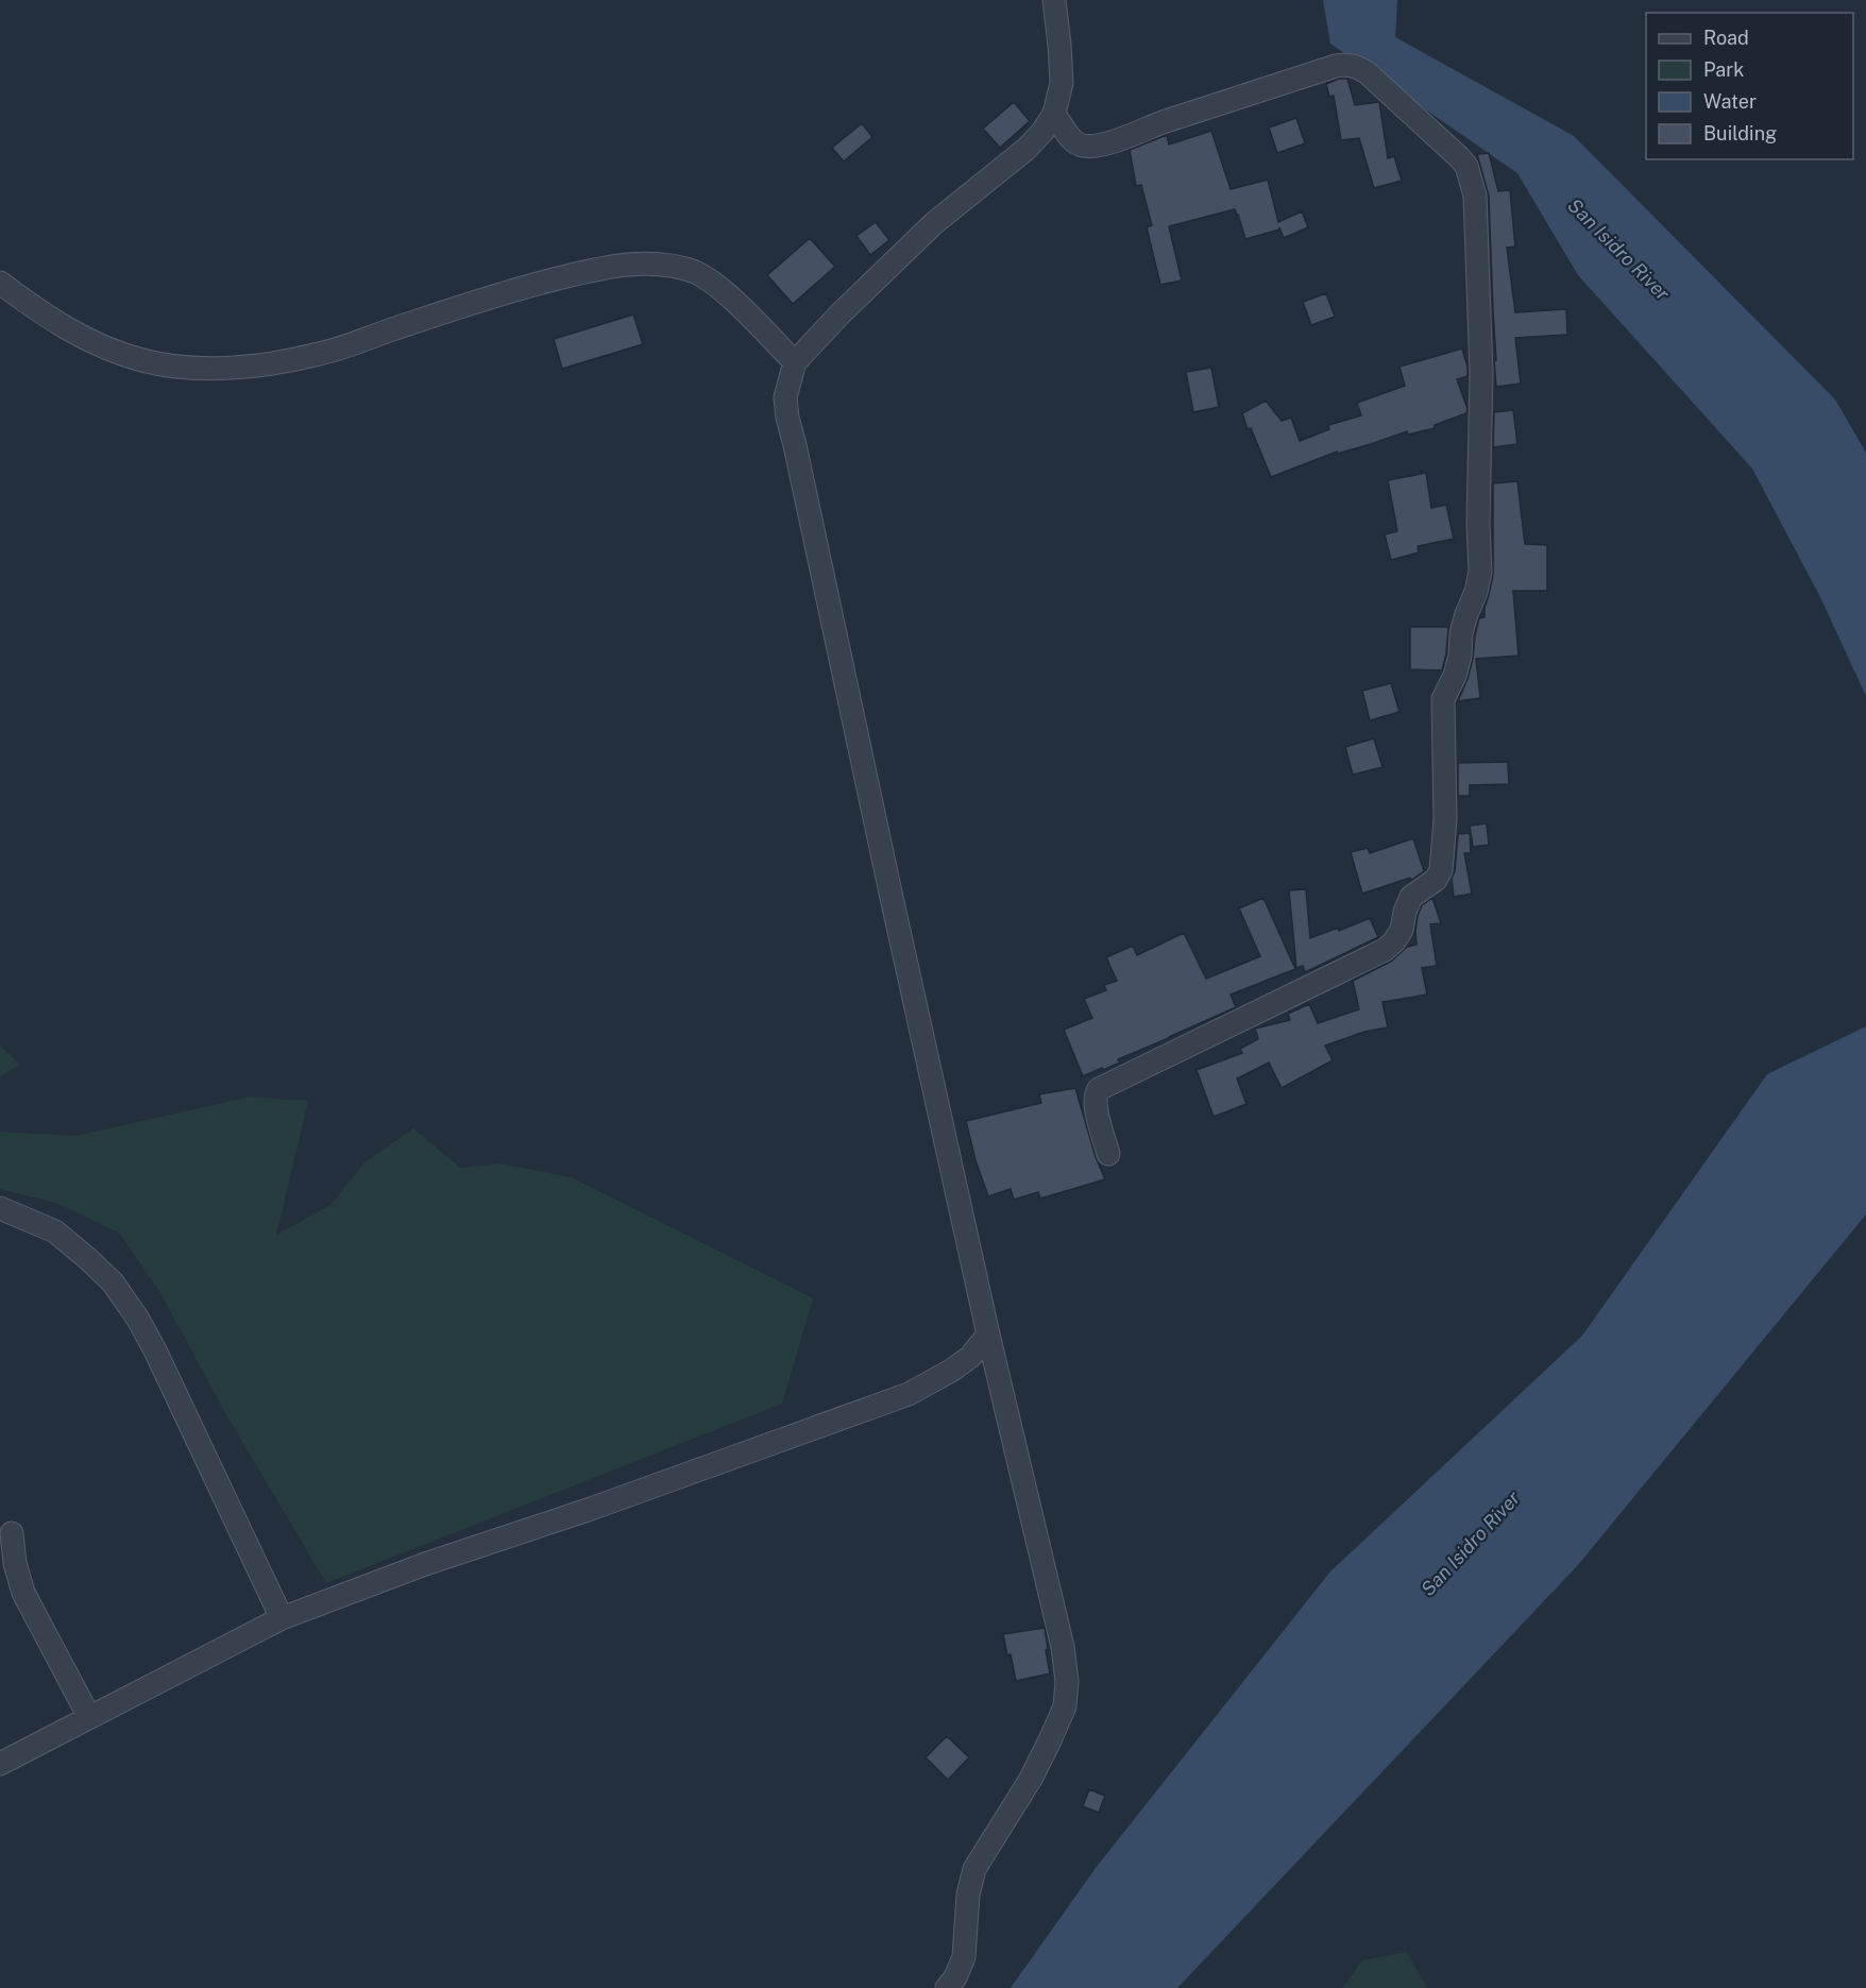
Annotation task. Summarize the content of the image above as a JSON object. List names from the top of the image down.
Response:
{
  "water": ["San Isidro River"],
  "legend": [
    "Road",
    "Park",
    "Water",
    "Building"
  ]
}
